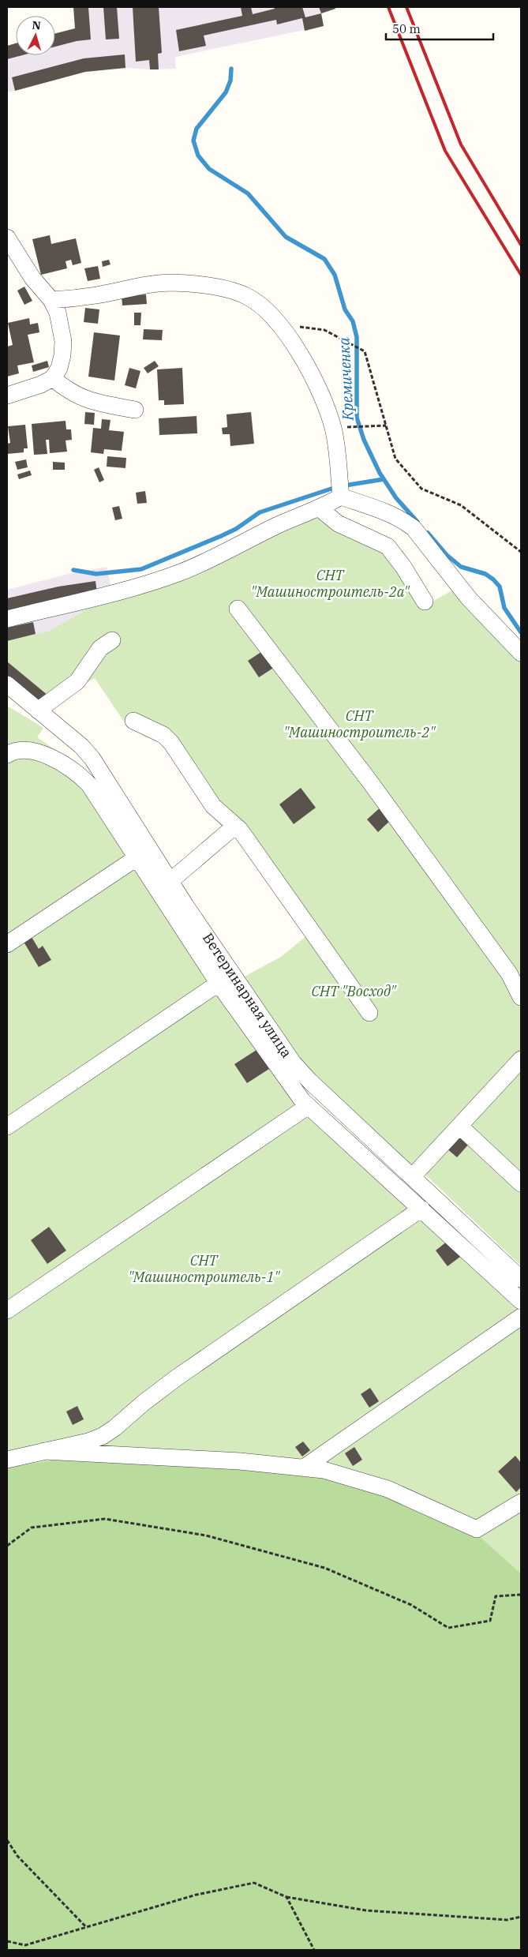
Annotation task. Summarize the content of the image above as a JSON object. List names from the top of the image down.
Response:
{
  "streets": {
    "street": ["Ветеринарная улица"]
  },
  "water": ["Кремиченка"],
  "parks": [
    "СНТ \"Машиностроитель-2а\"",
    "СНТ \"Машиностроитель-2\"",
    "СНТ \"Восход\"",
    "СНТ \"Машиностроитель-1\""
  ],
  "scale_bar": "50 m",
  "north": "top"
}
